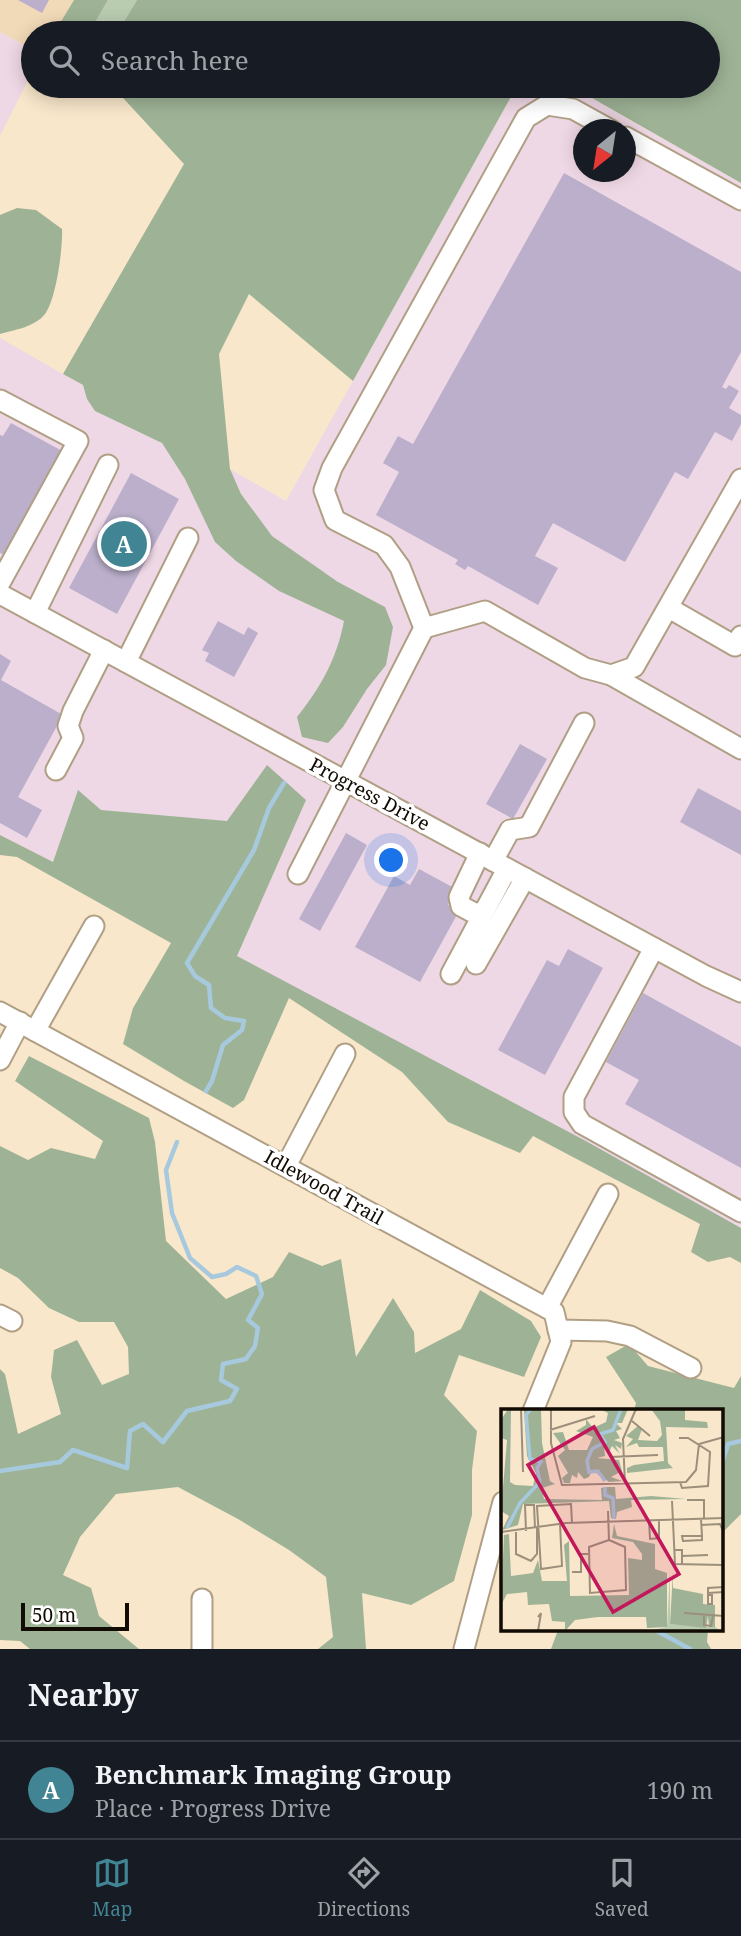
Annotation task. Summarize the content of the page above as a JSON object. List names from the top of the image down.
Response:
{
  "streets": {
    "street": ["Progress Drive", "Idlewood Trail"]
  },
  "scale_bar": "50 m",
  "north": "bottom left",
  "page": {
    "search": "Search here",
    "pins": "A",
    "scale": "50 m",
    "heading": "Nearby",
    "list": [
      {
        "mark": "A",
        "name": "Benchmark Imaging Group",
        "note": "Place · Progress Drive",
        "value": "190 m"
      }
    ],
    "nav": ["Map", "Directions", "Saved"]
  }
}
